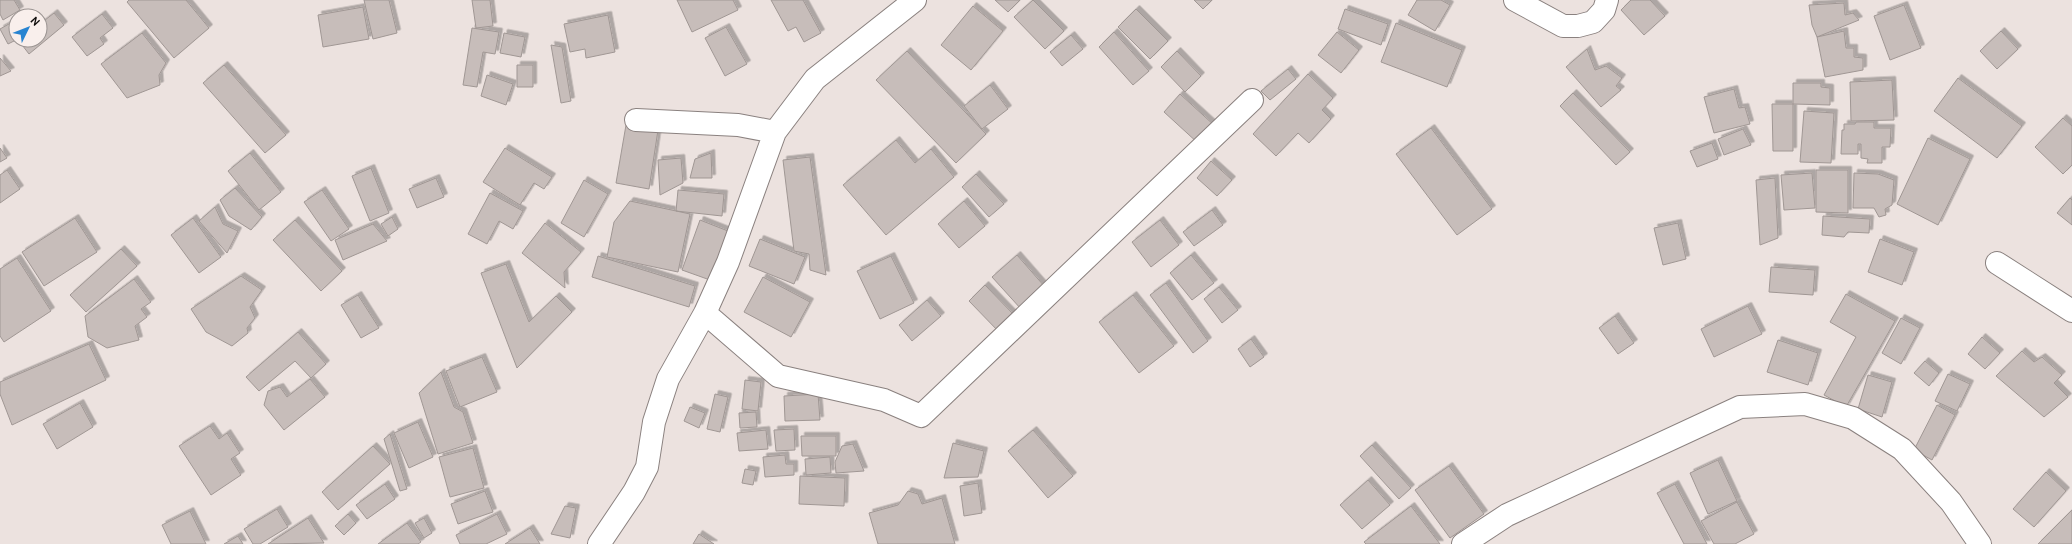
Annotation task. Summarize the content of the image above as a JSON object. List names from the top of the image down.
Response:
{
  "north": "top right"
}
